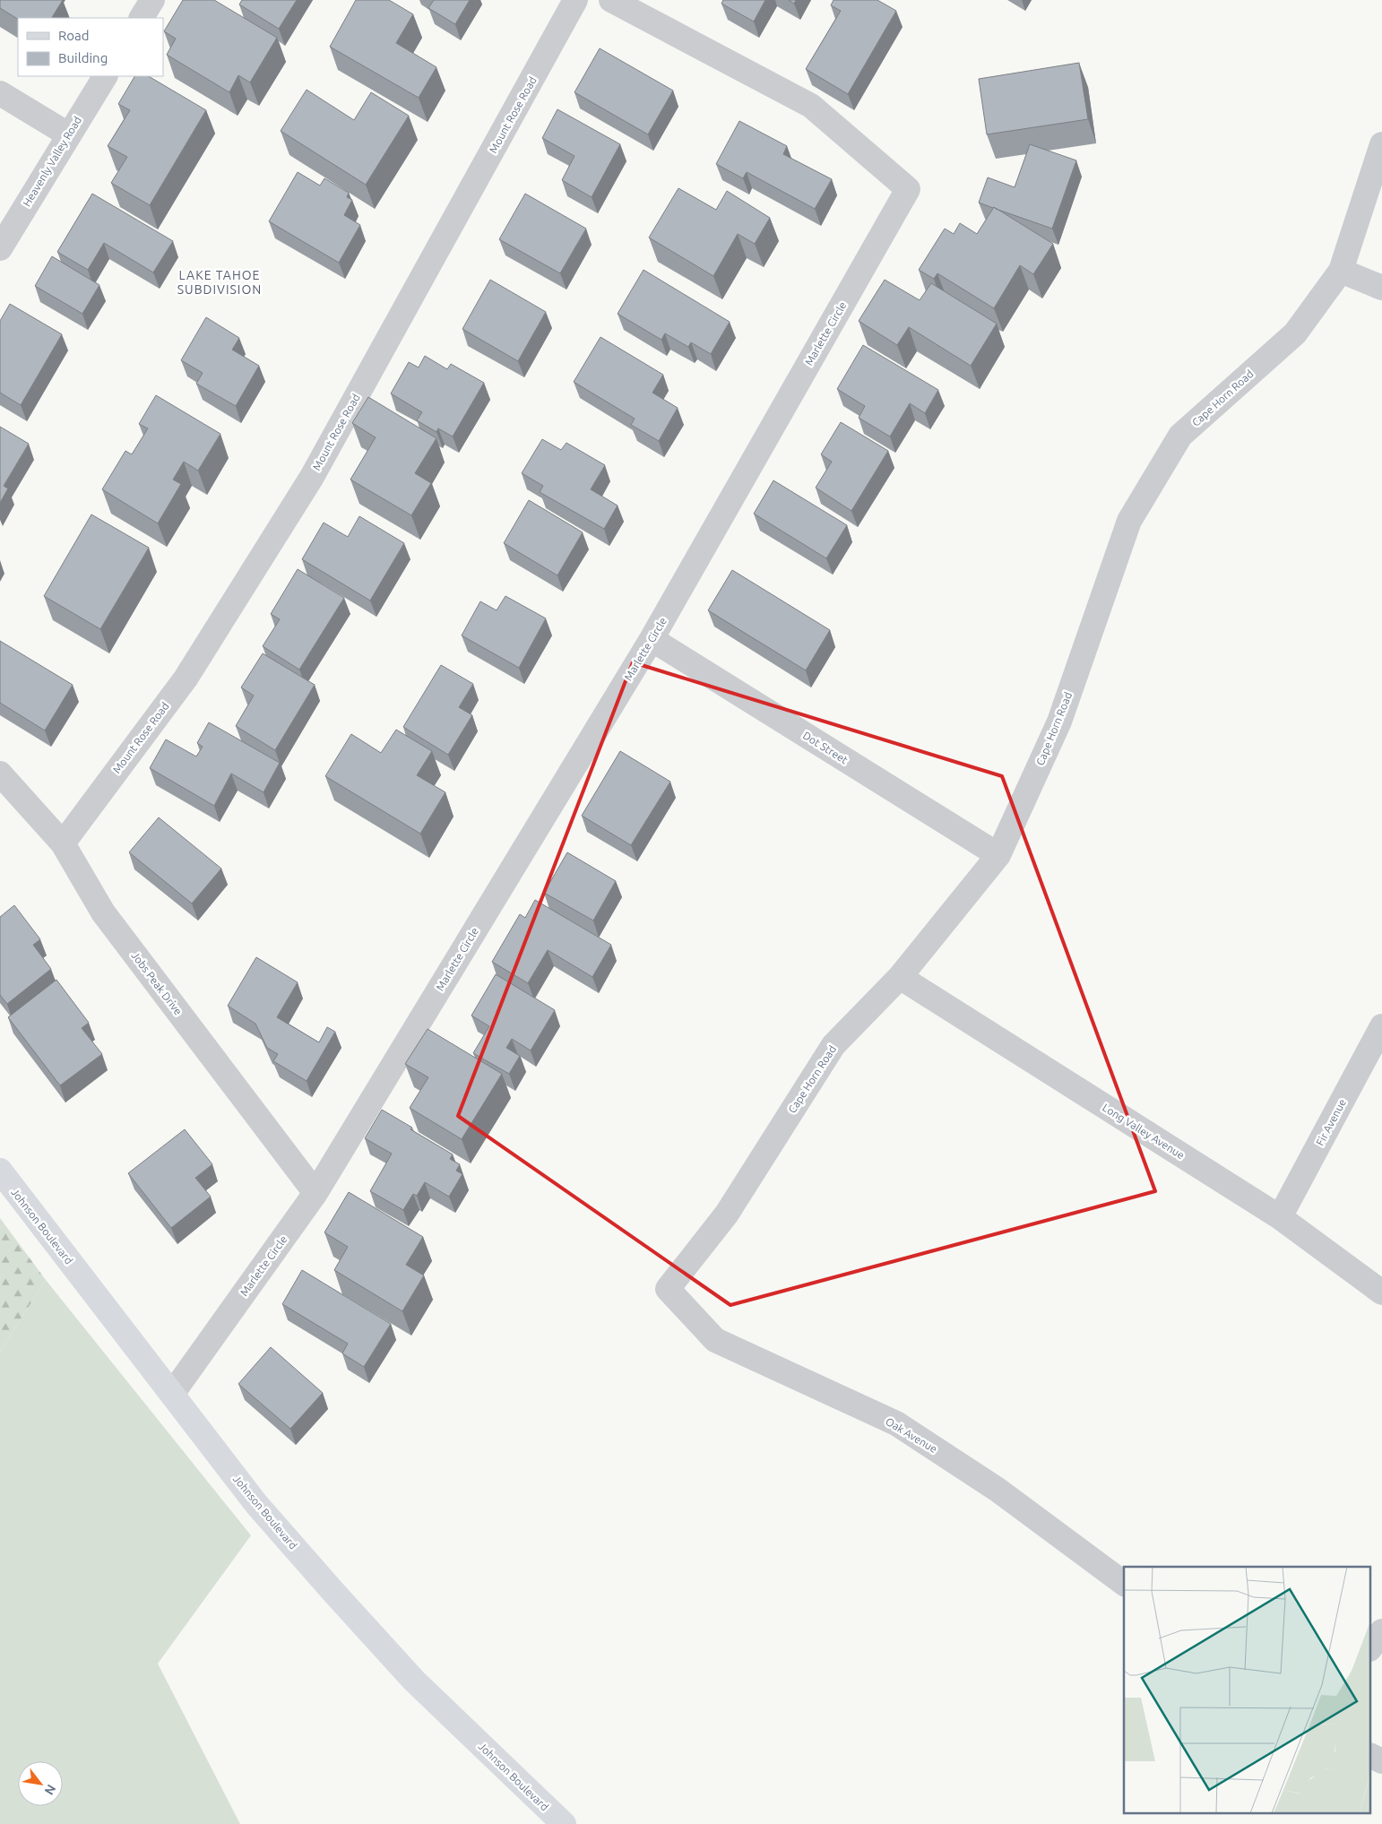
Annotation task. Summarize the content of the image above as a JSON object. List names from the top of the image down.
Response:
{
  "streets": {
    "street": [
      "Mount Rose Road",
      "Heavenly Valley Road",
      "Marlette Circle",
      "Cape Horn Road",
      "Dot Street",
      "Jobs Peak Drive",
      "Fir Avenue",
      "Long Valley Avenue",
      "Johnson Boulevard",
      "Oak Avenue"
    ]
  },
  "crossings": [
    ["Mount Rose Road", "Jobs Peak Drive"],
    ["Marlette Circle", "Dot Street"],
    ["Marlette Circle", "Jobs Peak Drive"],
    ["Marlette Circle", "Johnson Boulevard"],
    ["Cape Horn Road", "Dot Street"],
    ["Cape Horn Road", "Long Valley Avenue"],
    ["Cape Horn Road", "Oak Avenue"],
    ["Fir Avenue", "Long Valley Avenue"]
  ],
  "districts": ["LAKE TAHOE SUBDIVISION"],
  "legend": ["Road", "Building"],
  "north": "bottom right"
}
